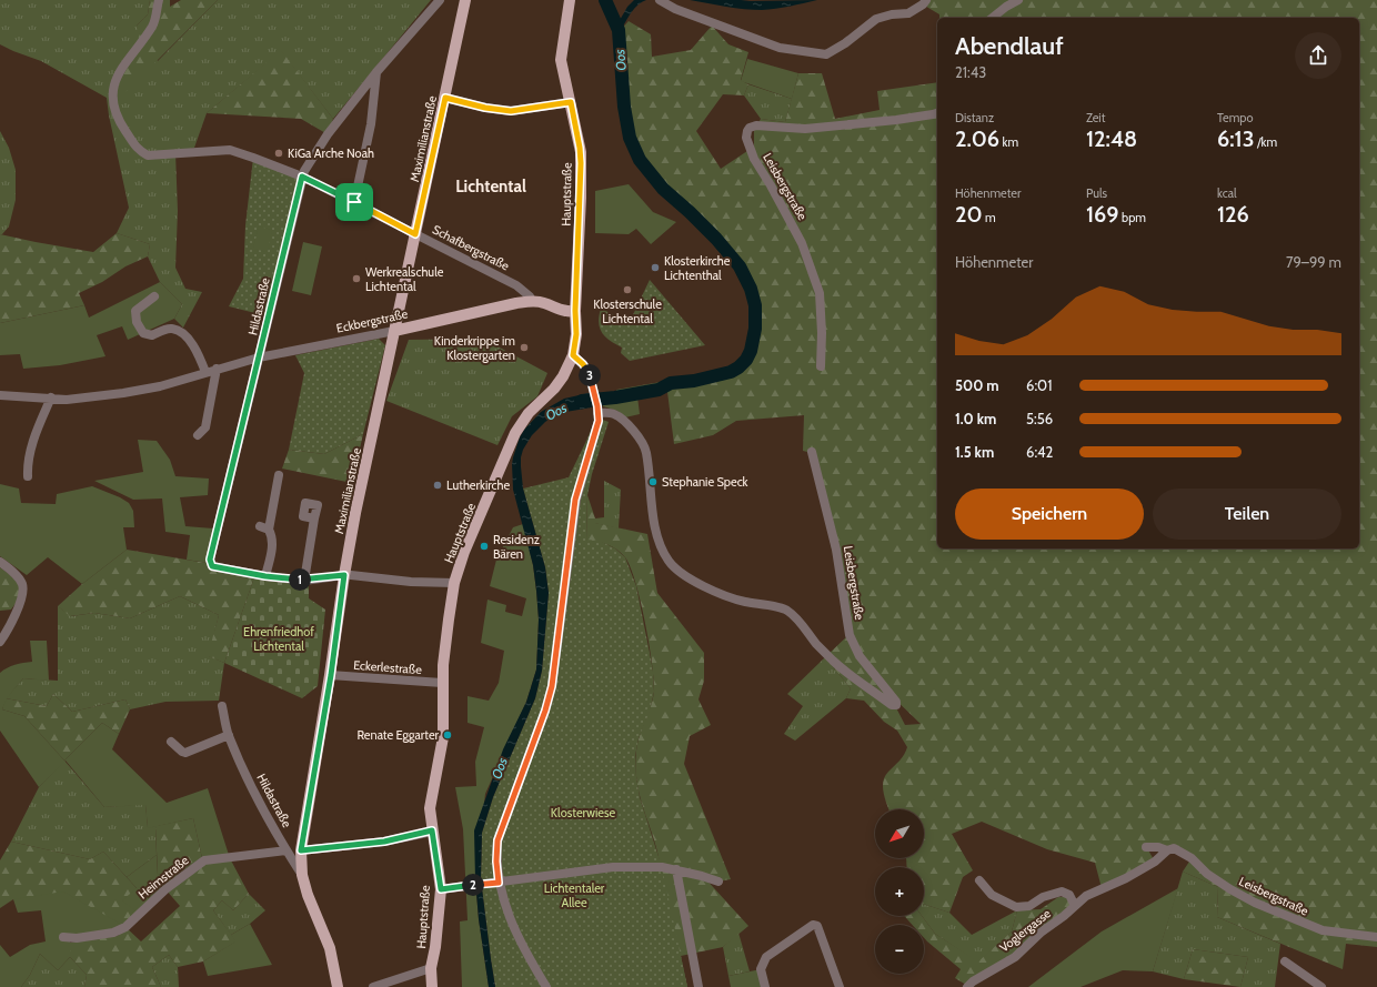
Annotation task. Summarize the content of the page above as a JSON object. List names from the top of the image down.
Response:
{
  "streets": {
    "main road": ["Maximilianstraße", "Hauptstraße", "Eckbergstraße"],
    "street": [
      "Leisbergstraße",
      "Schafbergstraße",
      "Hildastraße",
      "Eckerlestraße",
      "Heimstraße",
      "Voglergasse"
    ]
  },
  "crossings": [
    ["Maximilianstraße", "Schafbergstraße"],
    ["Maximilianstraße", "Hildastraße"],
    ["Maximilianstraße", "Eckbergstraße"],
    ["Maximilianstraße", "Eckerlestraße"],
    ["Leisbergstraße", "Voglergasse"],
    ["Hauptstraße", "Eckerlestraße"],
    ["Schafbergstraße", "Hildastraße"],
    ["Schafbergstraße", "Eckbergstraße"],
    ["Hildastraße", "Eckbergstraße"],
    ["Hildastraße", "Heimstraße"]
  ],
  "districts": ["Lichtental"],
  "water": ["Oos"],
  "parks": ["Ehrenfriedhof Lichtental", "Klosterwiese", "Lichtentaler Allee"],
  "places": [
    "KiGa Arche Noah",
    "Klosterkirche Lichtenthal",
    "Werkrealschule Lichtental",
    "Klosterschule Lichtental",
    "Kinderkrippe im Klostergarten",
    "Stephanie Speck",
    "Lutherkirche",
    "Residenz Bären",
    "Renate Eggarter"
  ],
  "north": "bottom left",
  "page": {
    "heading": ["Abendlauf", "21:43"],
    "stats": [
      ["Distanz", "2.06 km"],
      ["Zeit", "12:48"],
      ["Tempo", "6:13 /km"],
      ["Höhenmeter", "20 m"],
      ["Puls", "169 bpm"],
      ["kcal", "126"]
    ],
    "chart": ["Höhenmeter", "79–99 m"],
    "pins": ["3", "1", "2"],
    "list": [
      {
        "name": "500 m",
        "note": "6:01"
      },
      {
        "name": "1.0 km",
        "note": "5:56"
      },
      {
        "name": "1.5 km",
        "note": "6:42"
      }
    ],
    "buttons": ["Speichern", "Teilen"],
    "map_buttons": ["+", "−"]
  }
}
